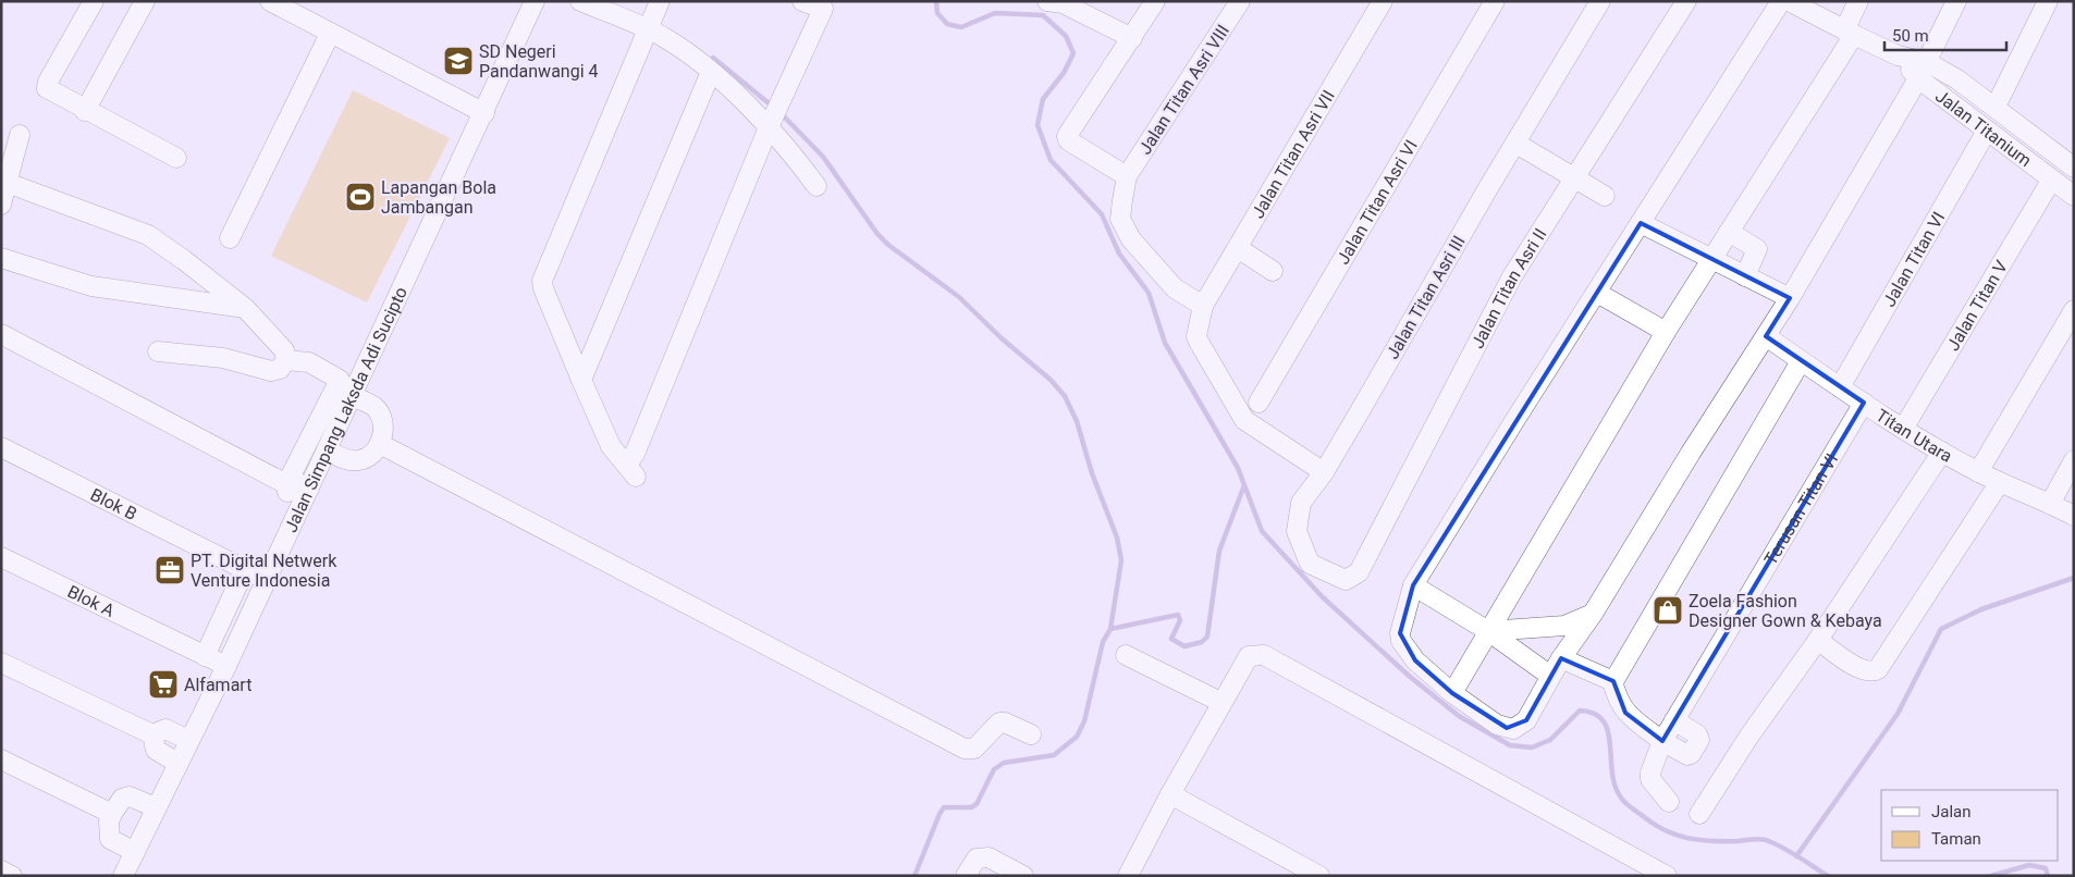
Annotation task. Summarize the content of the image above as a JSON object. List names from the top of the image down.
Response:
{
  "streets": {
    "street": [
      "Jalan Titan Asri VIII",
      "Jalan Titanium",
      "Jalan Titan Asri VII",
      "Jalan Titan Asri VI",
      "Jalan Titan VI",
      "Jalan Titan Asri II",
      "Jalan Titan Asri III",
      "Jalan Titan V",
      "Jalan Simpang Laksda Adi Sucipto",
      "Titan Utara",
      "Blok B",
      "Terusan Titan VI",
      "Blok A"
    ]
  },
  "crossings": [
    ["Jalan Titanium", "Jalan Titan VI"],
    ["Jalan Titanium", "Jalan Titan V"],
    ["Jalan Titan Asri VII", "Jalan Titan Asri III"],
    ["Jalan Titan VI", "Titan Utara"],
    ["Jalan Titan Asri II", "Jalan Titan Asri III"],
    ["Jalan Titan V", "Titan Utara"],
    ["Jalan Simpang Laksda Adi Sucipto", "Blok B"],
    ["Jalan Simpang Laksda Adi Sucipto", "Blok A"],
    ["Titan Utara", "Terusan Titan VI"]
  ],
  "places": {
    "school or university": ["SD Negeri Pandanwangi 4"],
    "sports": ["Lapangan Bola Jambangan"],
    "office": ["PT. Digital Netwerk Venture Indonesia"],
    "shop": ["Zoela Fashion Designer Gown & Kebaya"],
    "supermarket": ["Alfamart"]
  },
  "legend": ["Jalan", "Taman"],
  "scale_bar": "50 m"
}
